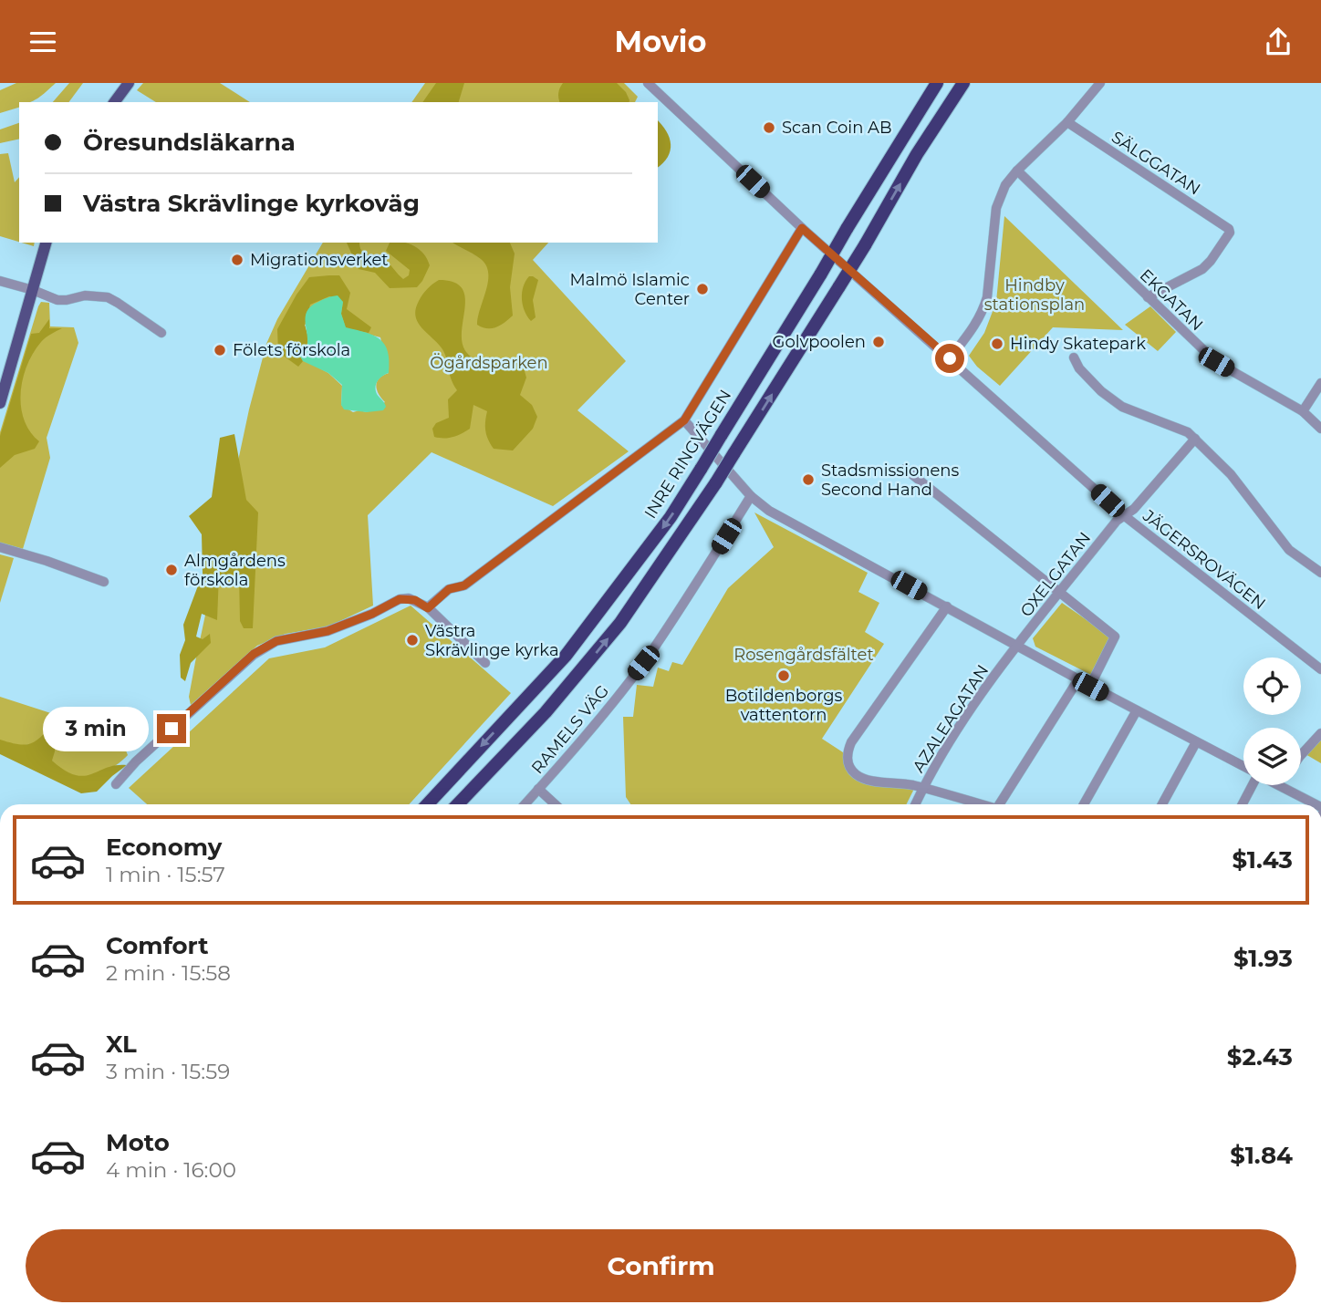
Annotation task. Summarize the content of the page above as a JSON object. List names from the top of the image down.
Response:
{
  "streets": {
    "highway": ["INRE RINGVÄGEN"],
    "street": [
      "SÄLGGATAN",
      "EKGATAN",
      "JÄGERSROVÄGEN",
      "OXELGATAN",
      "AZALEAGATAN",
      "RAMELS VÄG"
    ]
  },
  "crossings": [
    ["SÄLGGATAN", "EKGATAN"],
    ["JÄGERSROVÄGEN", "OXELGATAN"],
    ["OXELGATAN", "AZALEAGATAN"]
  ],
  "parks": ["Hindby stationsplan", "Ögårdsparken", "Rosengårdsfältet"],
  "places": [
    "Scan Coin AB",
    "Migrationsverket",
    "Malmö Islamic Center",
    "Golvpoolen",
    "Hindy Skatepark",
    "Fölets förskola",
    "Stadsmissionens Second Hand",
    "Almgårdens förskola",
    "Västra Skrävlinge kyrka",
    "Botildenborgs vattentorn"
  ],
  "page": {
    "header": "Movio",
    "banner": ["Öresundsläkarna", "Västra Skrävlinge kyrkoväg"],
    "bubble": "3 min",
    "list": [
      {
        "name": "Economy",
        "note": "1 min · 15:57",
        "value": "$1.43"
      },
      {
        "name": "Comfort",
        "note": "2 min · 15:58",
        "value": "$1.93"
      },
      {
        "name": "XL",
        "note": "3 min · 15:59",
        "value": "$2.43"
      },
      {
        "name": "Moto",
        "note": "4 min · 16:00",
        "value": "$1.84"
      }
    ],
    "buttons": "Confirm"
  }
}
